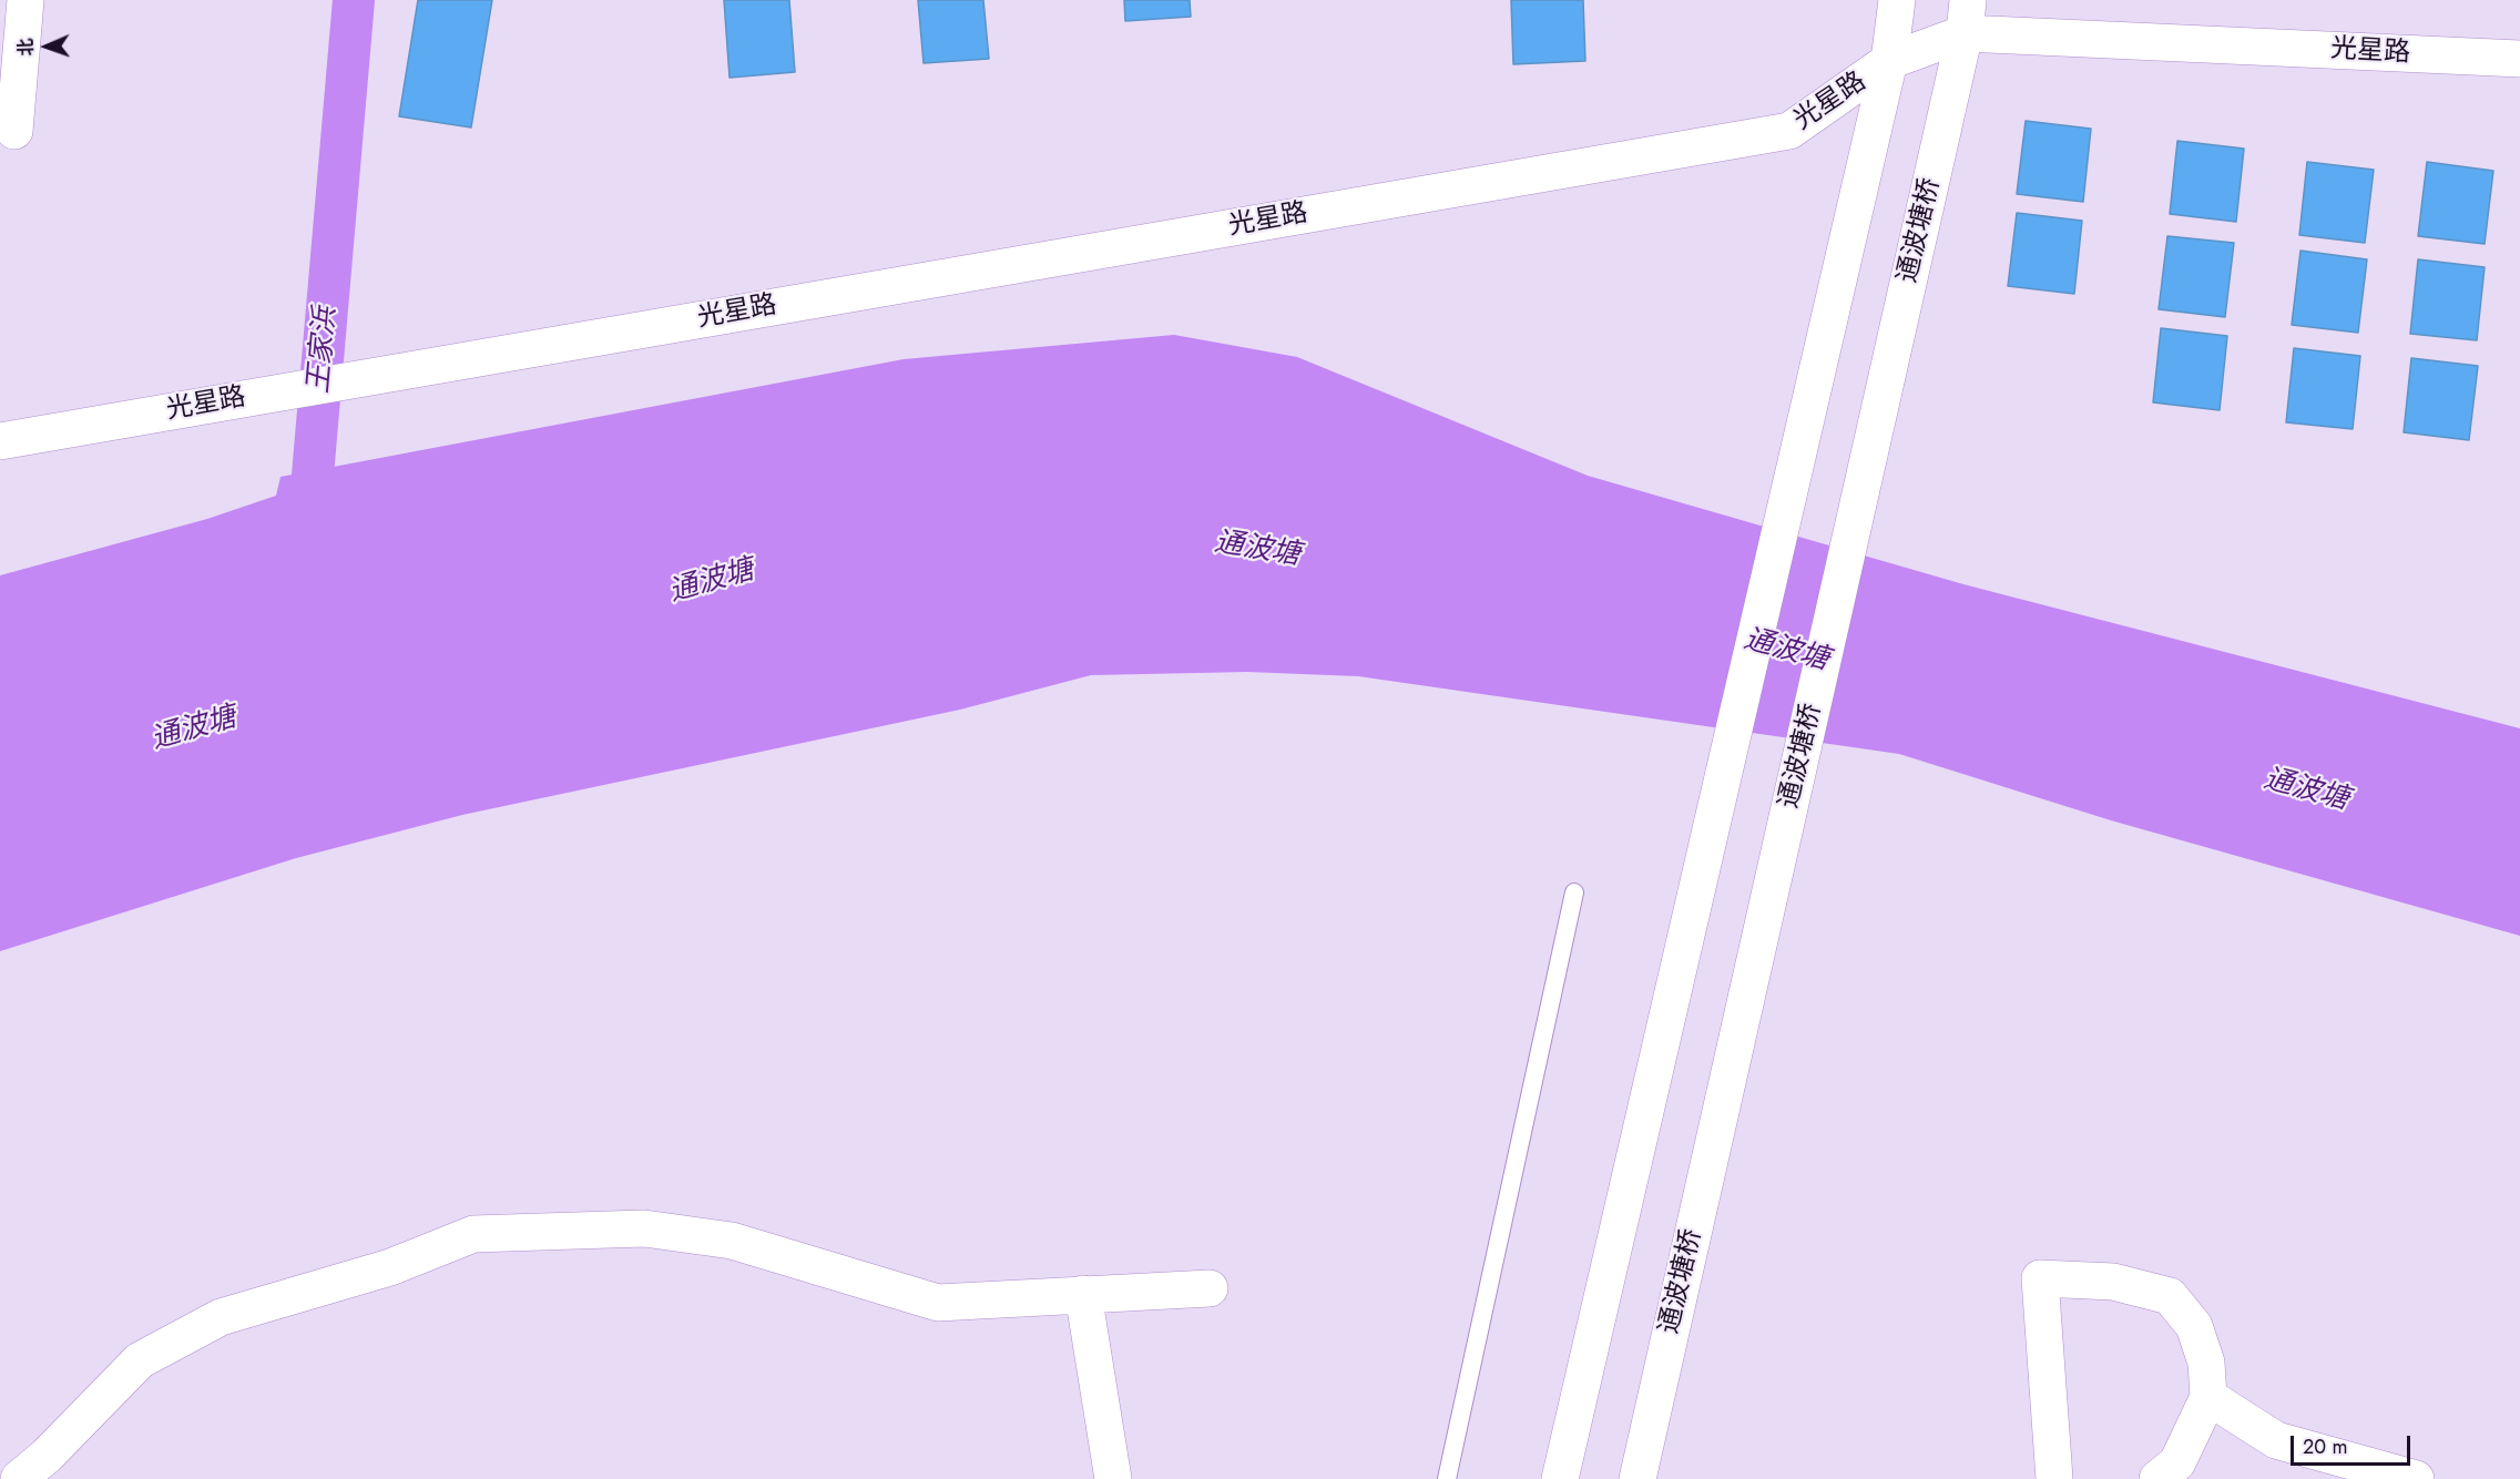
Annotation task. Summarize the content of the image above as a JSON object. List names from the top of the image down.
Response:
{
  "streets": {
    "street": ["光星路", "通波塘桥"]
  },
  "crossings": [
    ["光星路", "通波塘桥"]
  ],
  "water": ["王家浜", "通波塘"],
  "scale_bar": "20 m",
  "north": "left"
}
